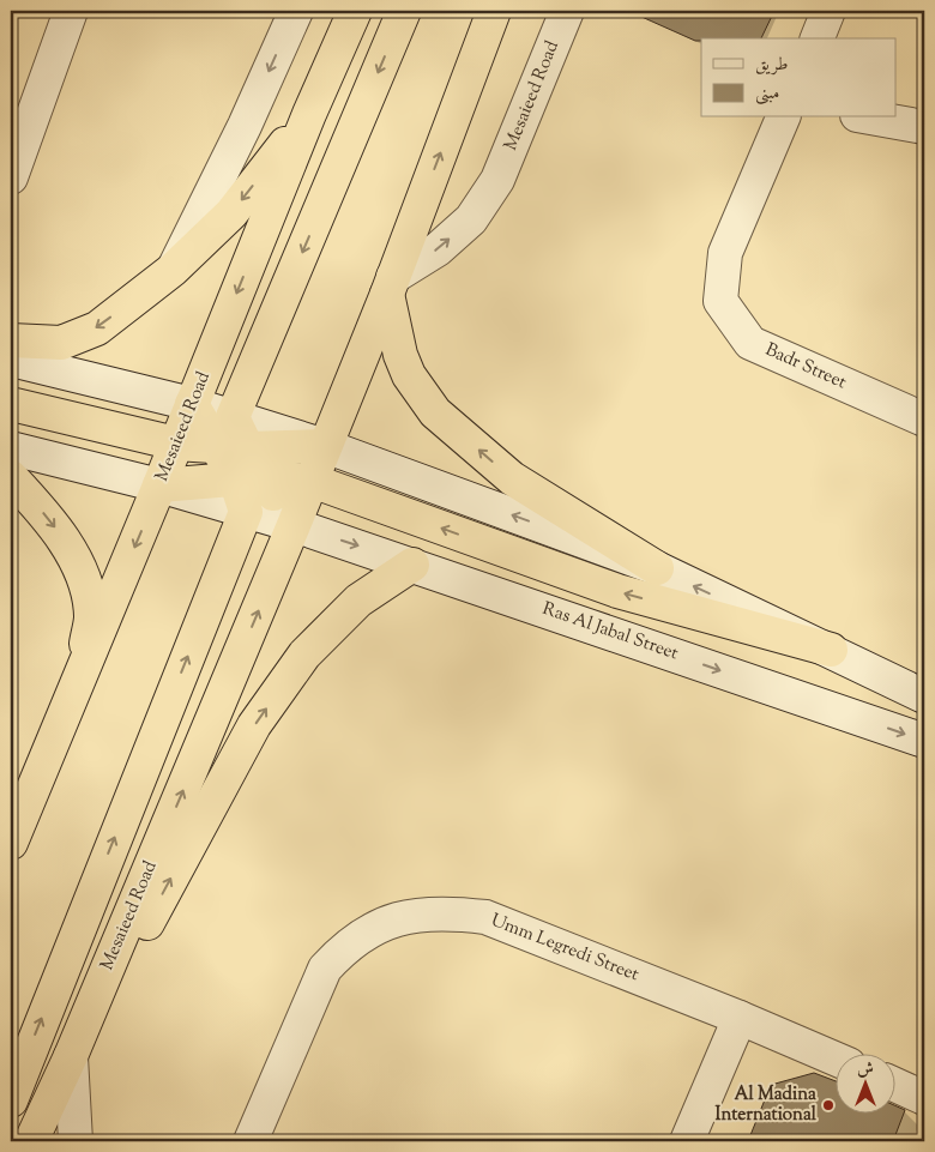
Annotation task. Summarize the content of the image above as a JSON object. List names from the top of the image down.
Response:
{
  "streets": {
    "highway": ["Mesaieed Road"],
    "street": ["Badr Street", "Ras Al Jabal Street", "Umm Legredi Street"]
  },
  "crossings": [
    ["Mesaieed Road", "Ras Al Jabal Street"]
  ],
  "places": ["Al Madina International"],
  "legend": ["طريق", "مبنى"],
  "north": "top"
}
